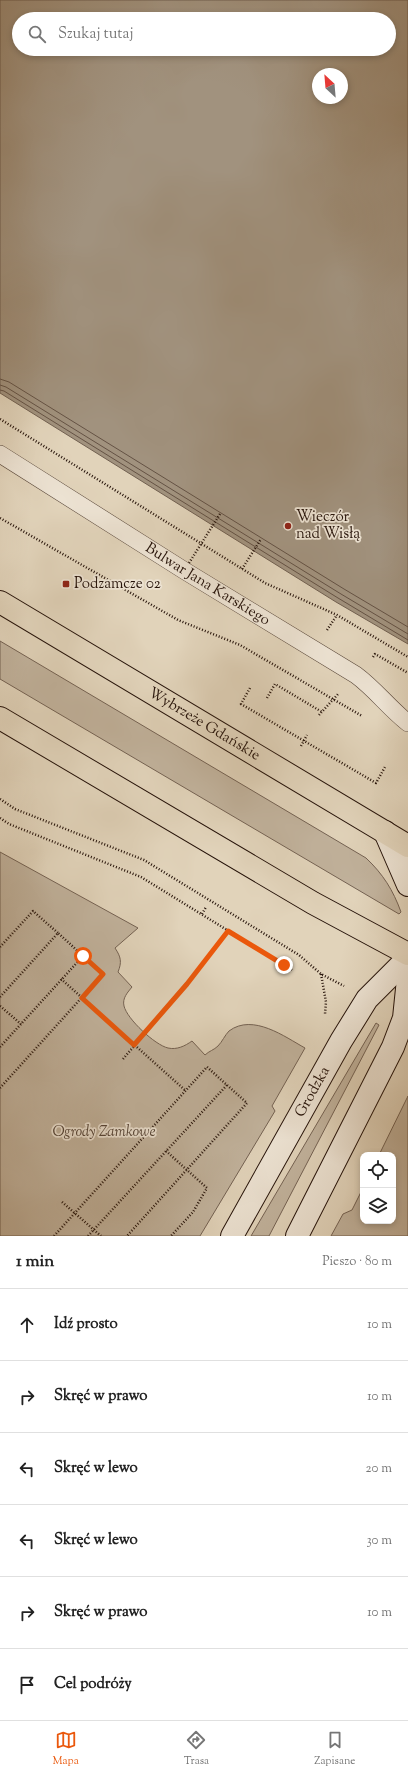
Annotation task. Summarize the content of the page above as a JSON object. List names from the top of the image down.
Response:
{
  "streets": {
    "main road": ["Wybrzeże Gdańskie", "Grodzka"],
    "street": ["Bulwar Jana Karskiego"]
  },
  "parks": ["Ogrody Zamkowe"],
  "places": {
    "other": ["Wieczór nad Wisłą"],
    "transit": ["Podzamcze 02"]
  },
  "north": "top left",
  "page": {
    "search": "Szukaj tutaj",
    "heading": ["1 min", "Pieszo · 80 m"],
    "list": [
      ["Idź prosto", "10 m"],
      ["Skręć w prawo", "10 m"],
      ["Skręć w lewo", "20 m"],
      ["Skręć w lewo", "30 m"],
      ["Skręć w prawo", "10 m"],
      "Cel podróży"
    ],
    "nav": ["Mapa", "Trasa", "Zapisane"]
  }
}
